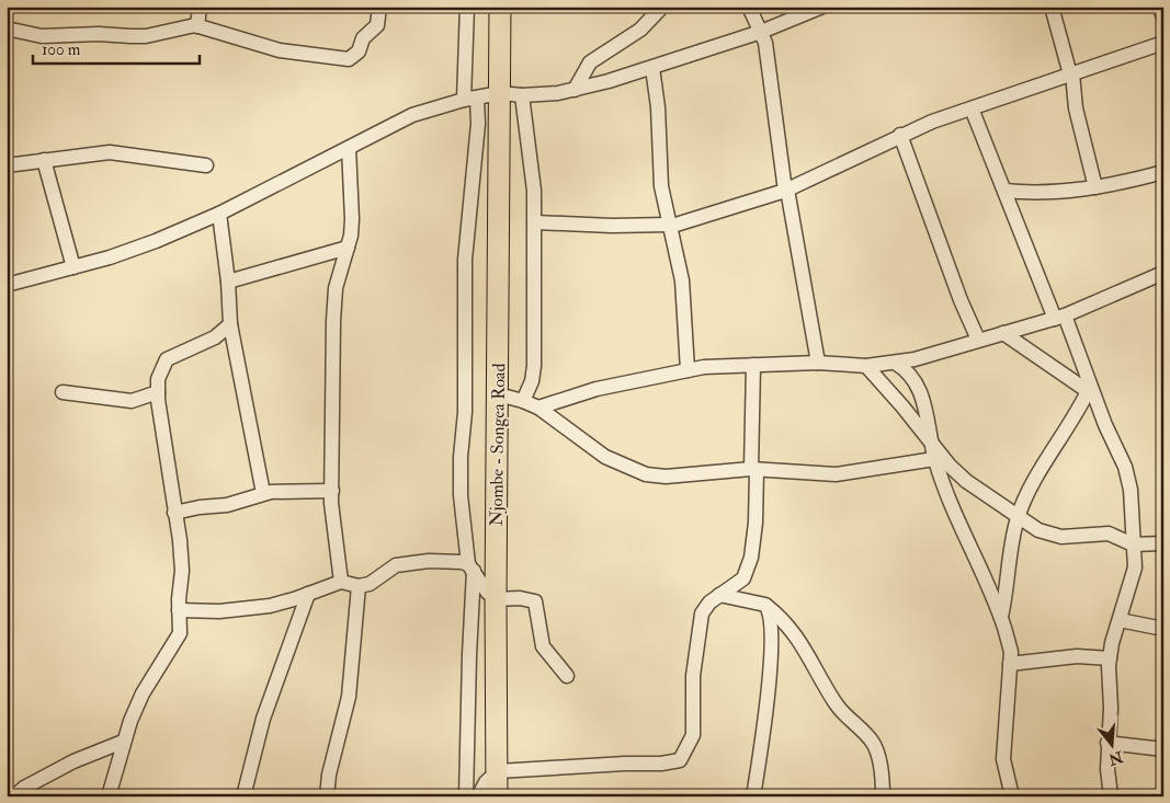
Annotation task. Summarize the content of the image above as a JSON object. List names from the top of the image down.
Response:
{
  "streets": {
    "highway": ["Njombe - Songea Road"]
  },
  "scale_bar": "100 m",
  "north": "bottom"
}
